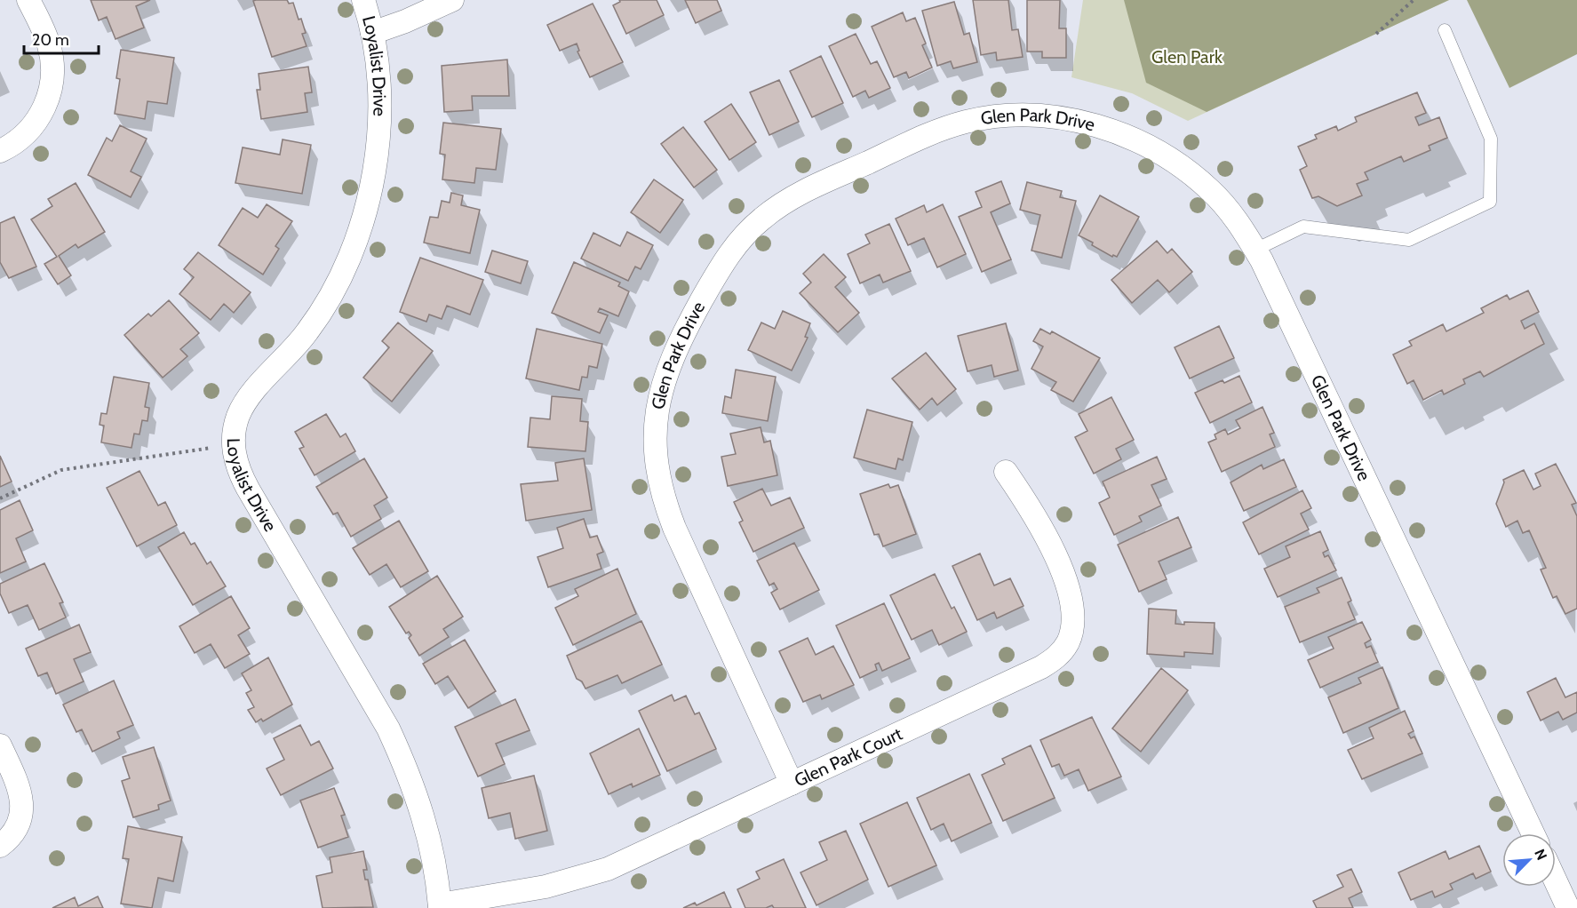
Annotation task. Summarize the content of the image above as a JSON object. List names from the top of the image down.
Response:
{
  "streets": {
    "street": ["Loyalist Drive", "Glen Park Drive", "Glen Park Court"]
  },
  "crossings": [
    ["Loyalist Drive", "Glen Park Court"],
    ["Glen Park Drive", "Glen Park Court"]
  ],
  "parks": ["Glen Park"],
  "scale_bar": "20 m",
  "north": "top right"
}
